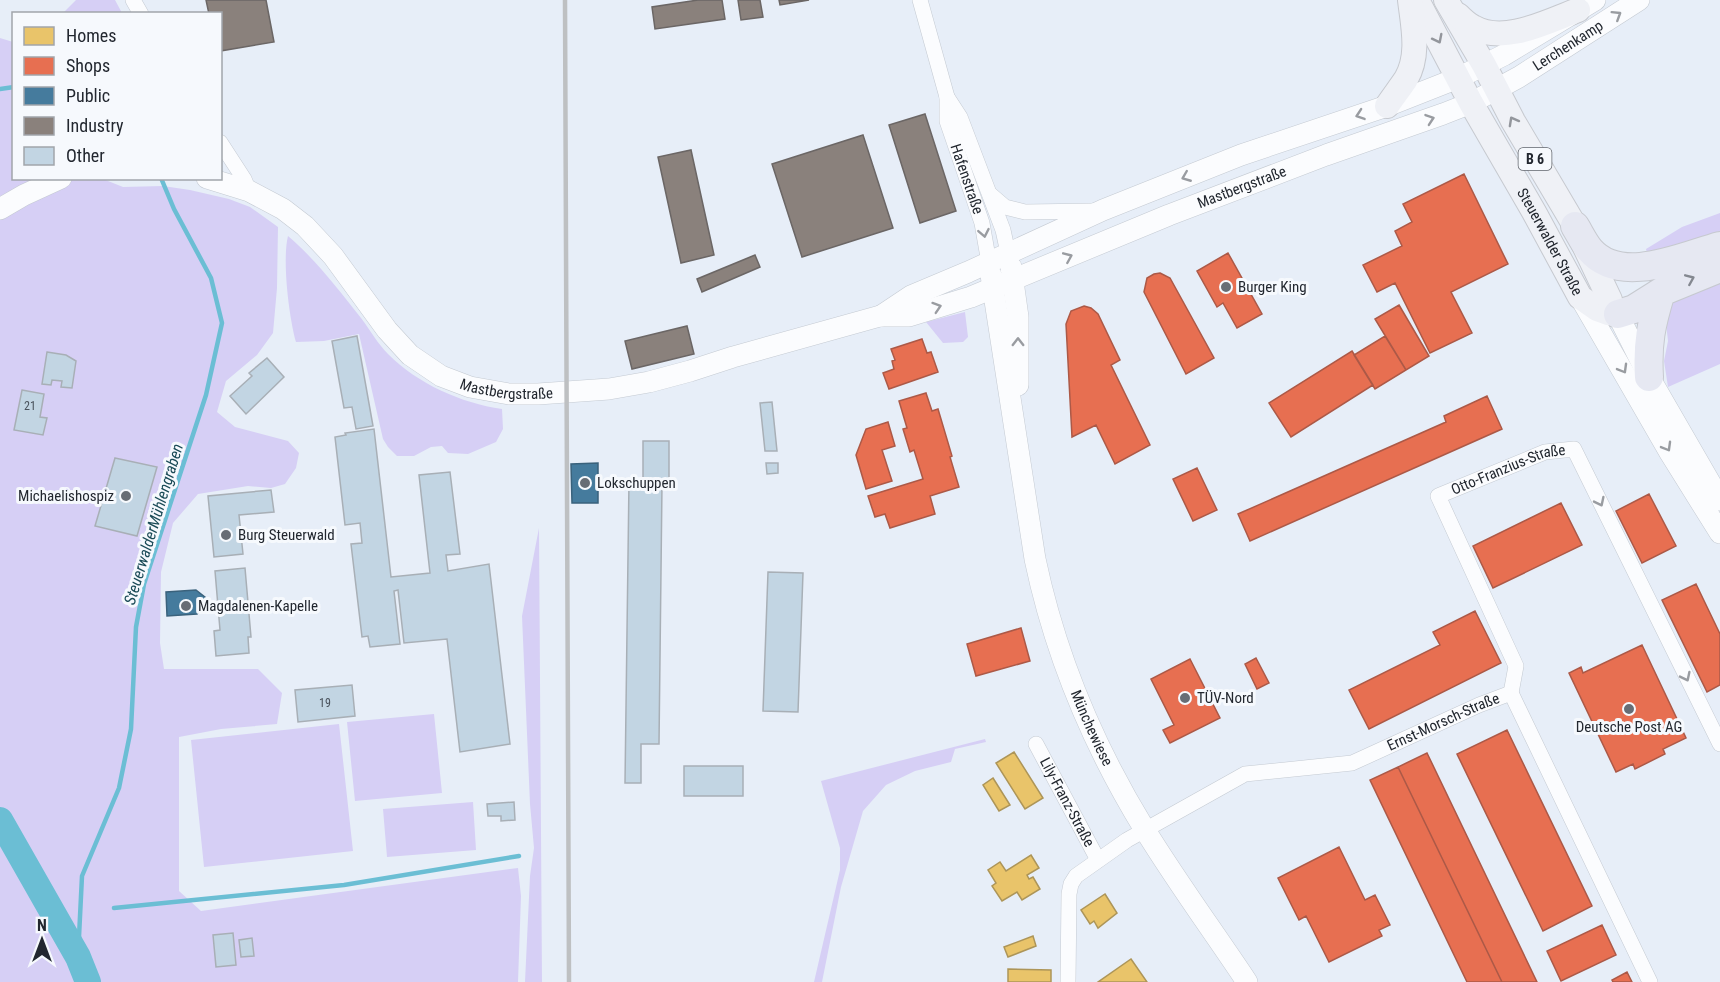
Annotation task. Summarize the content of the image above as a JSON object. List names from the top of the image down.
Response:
{
  "streets": {
    "highway": ["B 6"],
    "main road": [
      "Lerchenkamp",
      "Mastbergstraße",
      "Steuerwalder Straße",
      "Münchewiese"
    ],
    "street": [
      "Hafenstraße",
      "Otto-Franzius-Straße",
      "Ernst-Morsch-Straße",
      "Lily-Franz-Straße"
    ]
  },
  "crossings": [
    ["Lerchenkamp", "B 6"],
    ["Lerchenkamp", "Mastbergstraße"],
    ["Lerchenkamp", "Steuerwalder Straße"],
    ["B 6", "Mastbergstraße"],
    ["B 6", "Steuerwalder Straße"],
    ["Hafenstraße", "Mastbergstraße"],
    ["Mastbergstraße", "Steuerwalder Straße"],
    ["Mastbergstraße", "Münchewiese"],
    ["Otto-Franzius-Straße", "Ernst-Morsch-Straße"],
    ["Ernst-Morsch-Straße", "Münchewiese"],
    ["Ernst-Morsch-Straße", "Lily-Franz-Straße"],
    ["Münchewiese", "Lily-Franz-Straße"]
  ],
  "water": ["SteuerwalderMühlengraben"],
  "places": [
    "Burger King",
    "Lokschuppen",
    "Michaelishospiz",
    "Burg Steuerwald",
    "Magdalenen-Kapelle",
    "TÜV-Nord",
    "Deutsche Post AG"
  ],
  "house_numbers": ["21", "19"],
  "legend": [
    "Homes",
    "Shops",
    "Public",
    "Industry",
    "Other"
  ],
  "north": "top"
}
